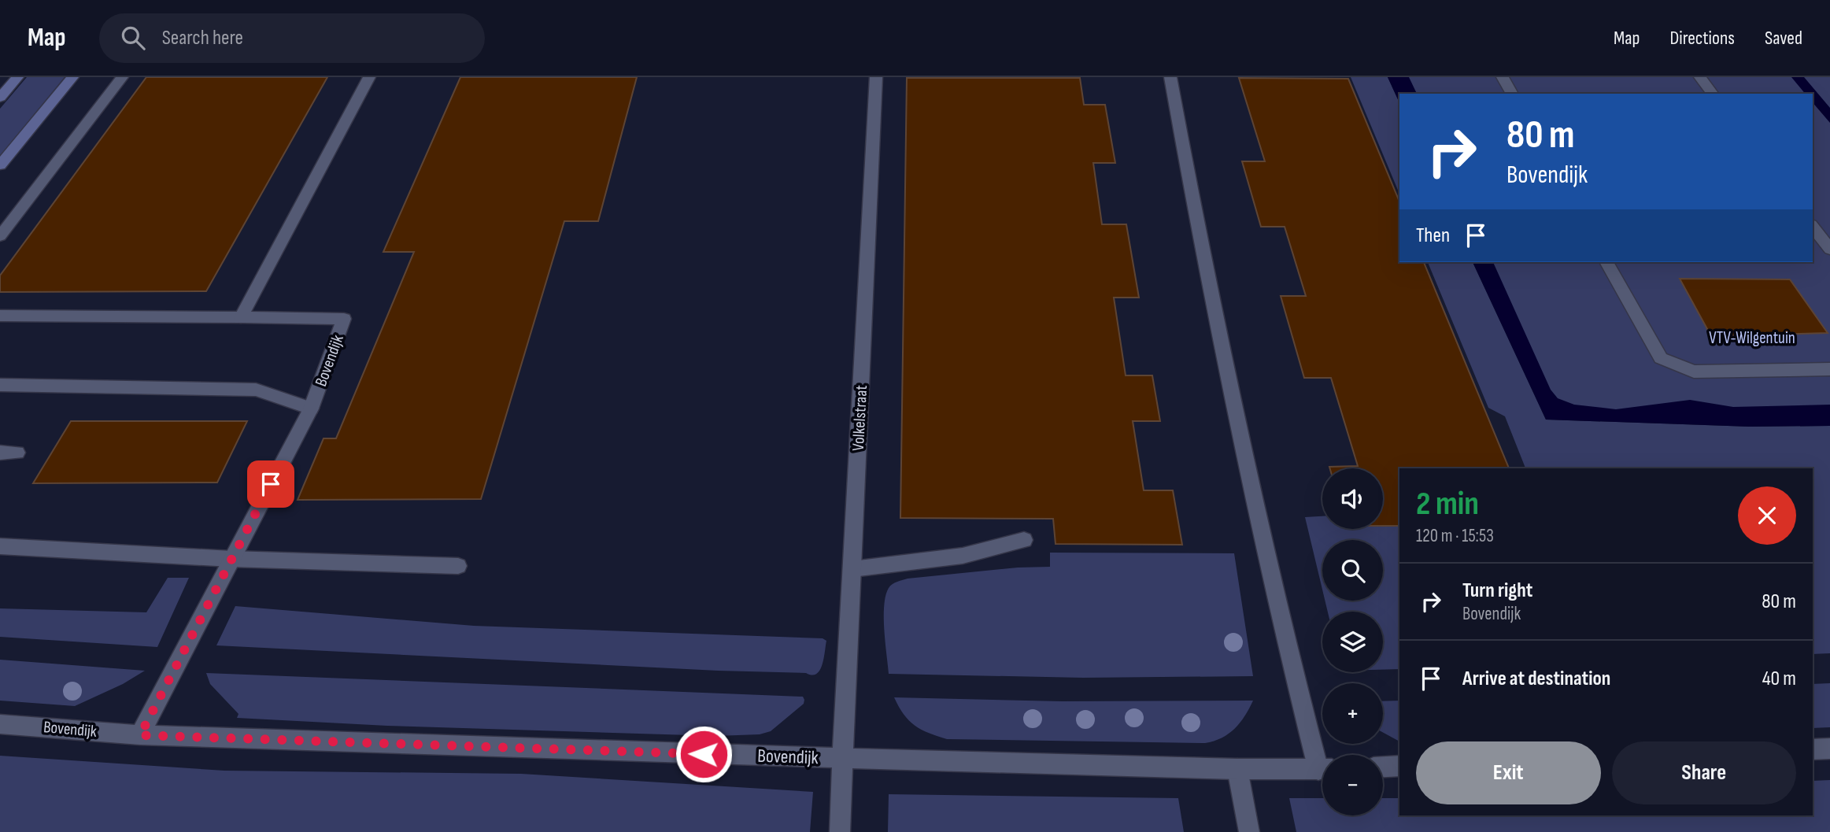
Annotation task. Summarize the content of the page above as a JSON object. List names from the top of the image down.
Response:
{
  "streets": {
    "street": ["Bovendijk", "Volkelstraat"]
  },
  "crossings": [
    ["Bovendijk", "Volkelstraat"]
  ],
  "parks": ["VTV-Wilgentuin"],
  "page": {
    "header": "Map",
    "search": "Search here",
    "nav": ["Map", "Directions", "Saved"],
    "turn": ["80 m", "Bovendijk"],
    "then": "Then",
    "map_buttons": ["+", "−"],
    "heading": ["2 min", "120 m · 15:53"],
    "list": [
      {
        "name": "Turn right",
        "note": "Bovendijk",
        "value": "80 m"
      },
      {
        "name": "Arrive at destination",
        "value": "40 m"
      }
    ],
    "buttons": ["Exit", "Share"]
  }
}
